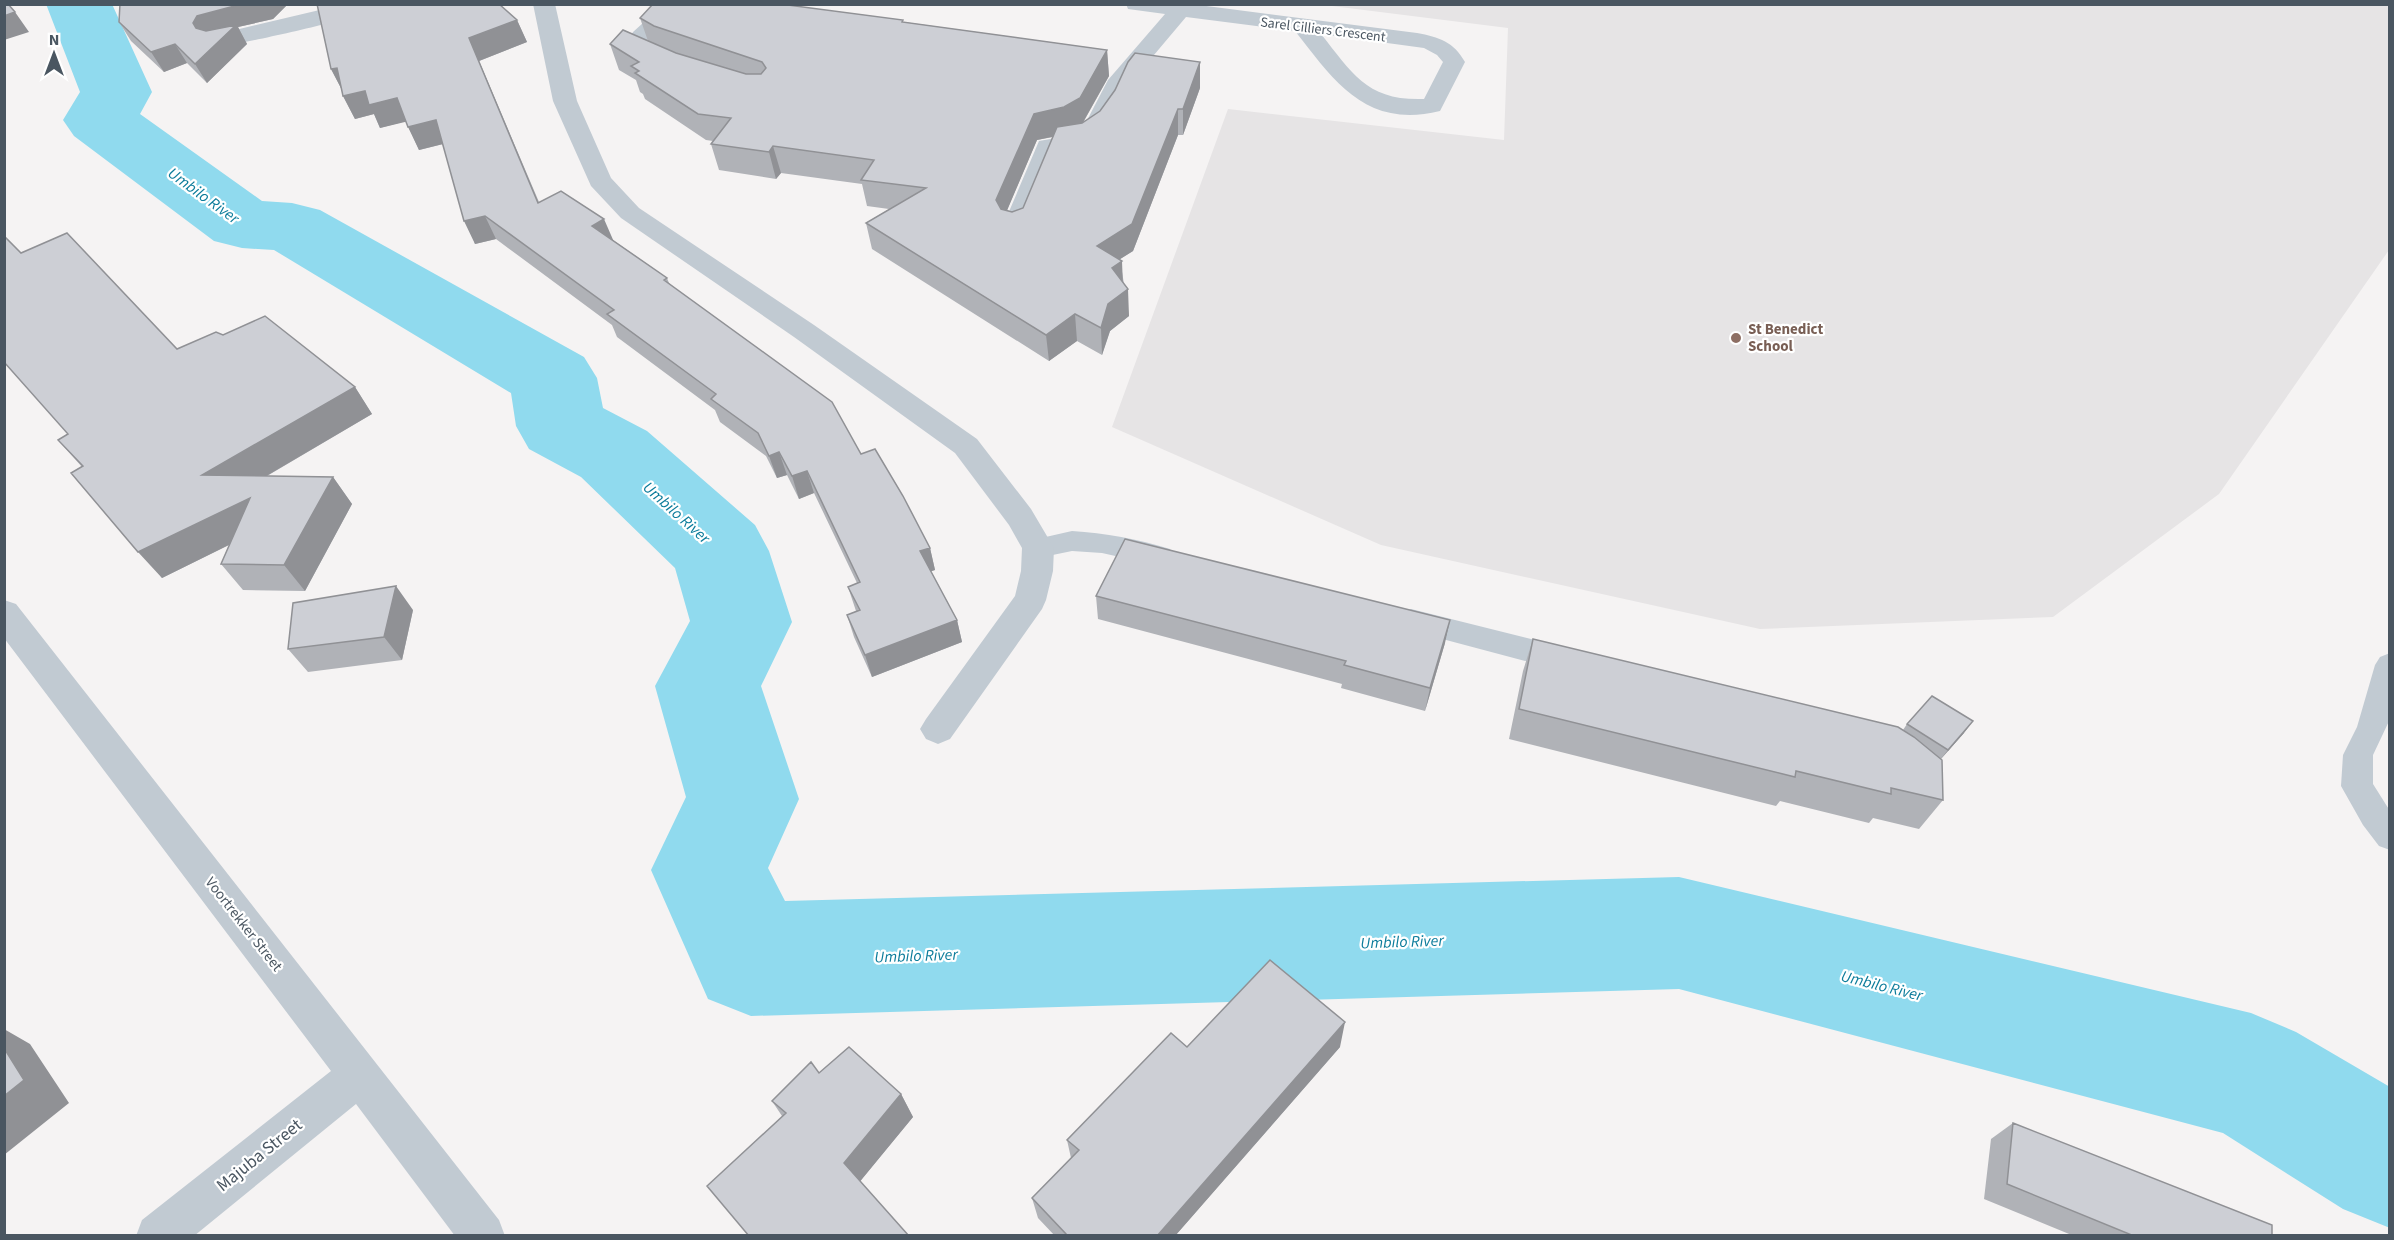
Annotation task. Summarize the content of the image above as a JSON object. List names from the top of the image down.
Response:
{
  "streets": {
    "street": ["Sarel Cilliers Crescent", "Voortrekker Street", "Majuba Street"]
  },
  "crossings": [
    ["Voortrekker Street", "Majuba Street"]
  ],
  "water": ["Umbilo River"],
  "places": ["St Benedict School"],
  "north": "top"
}
